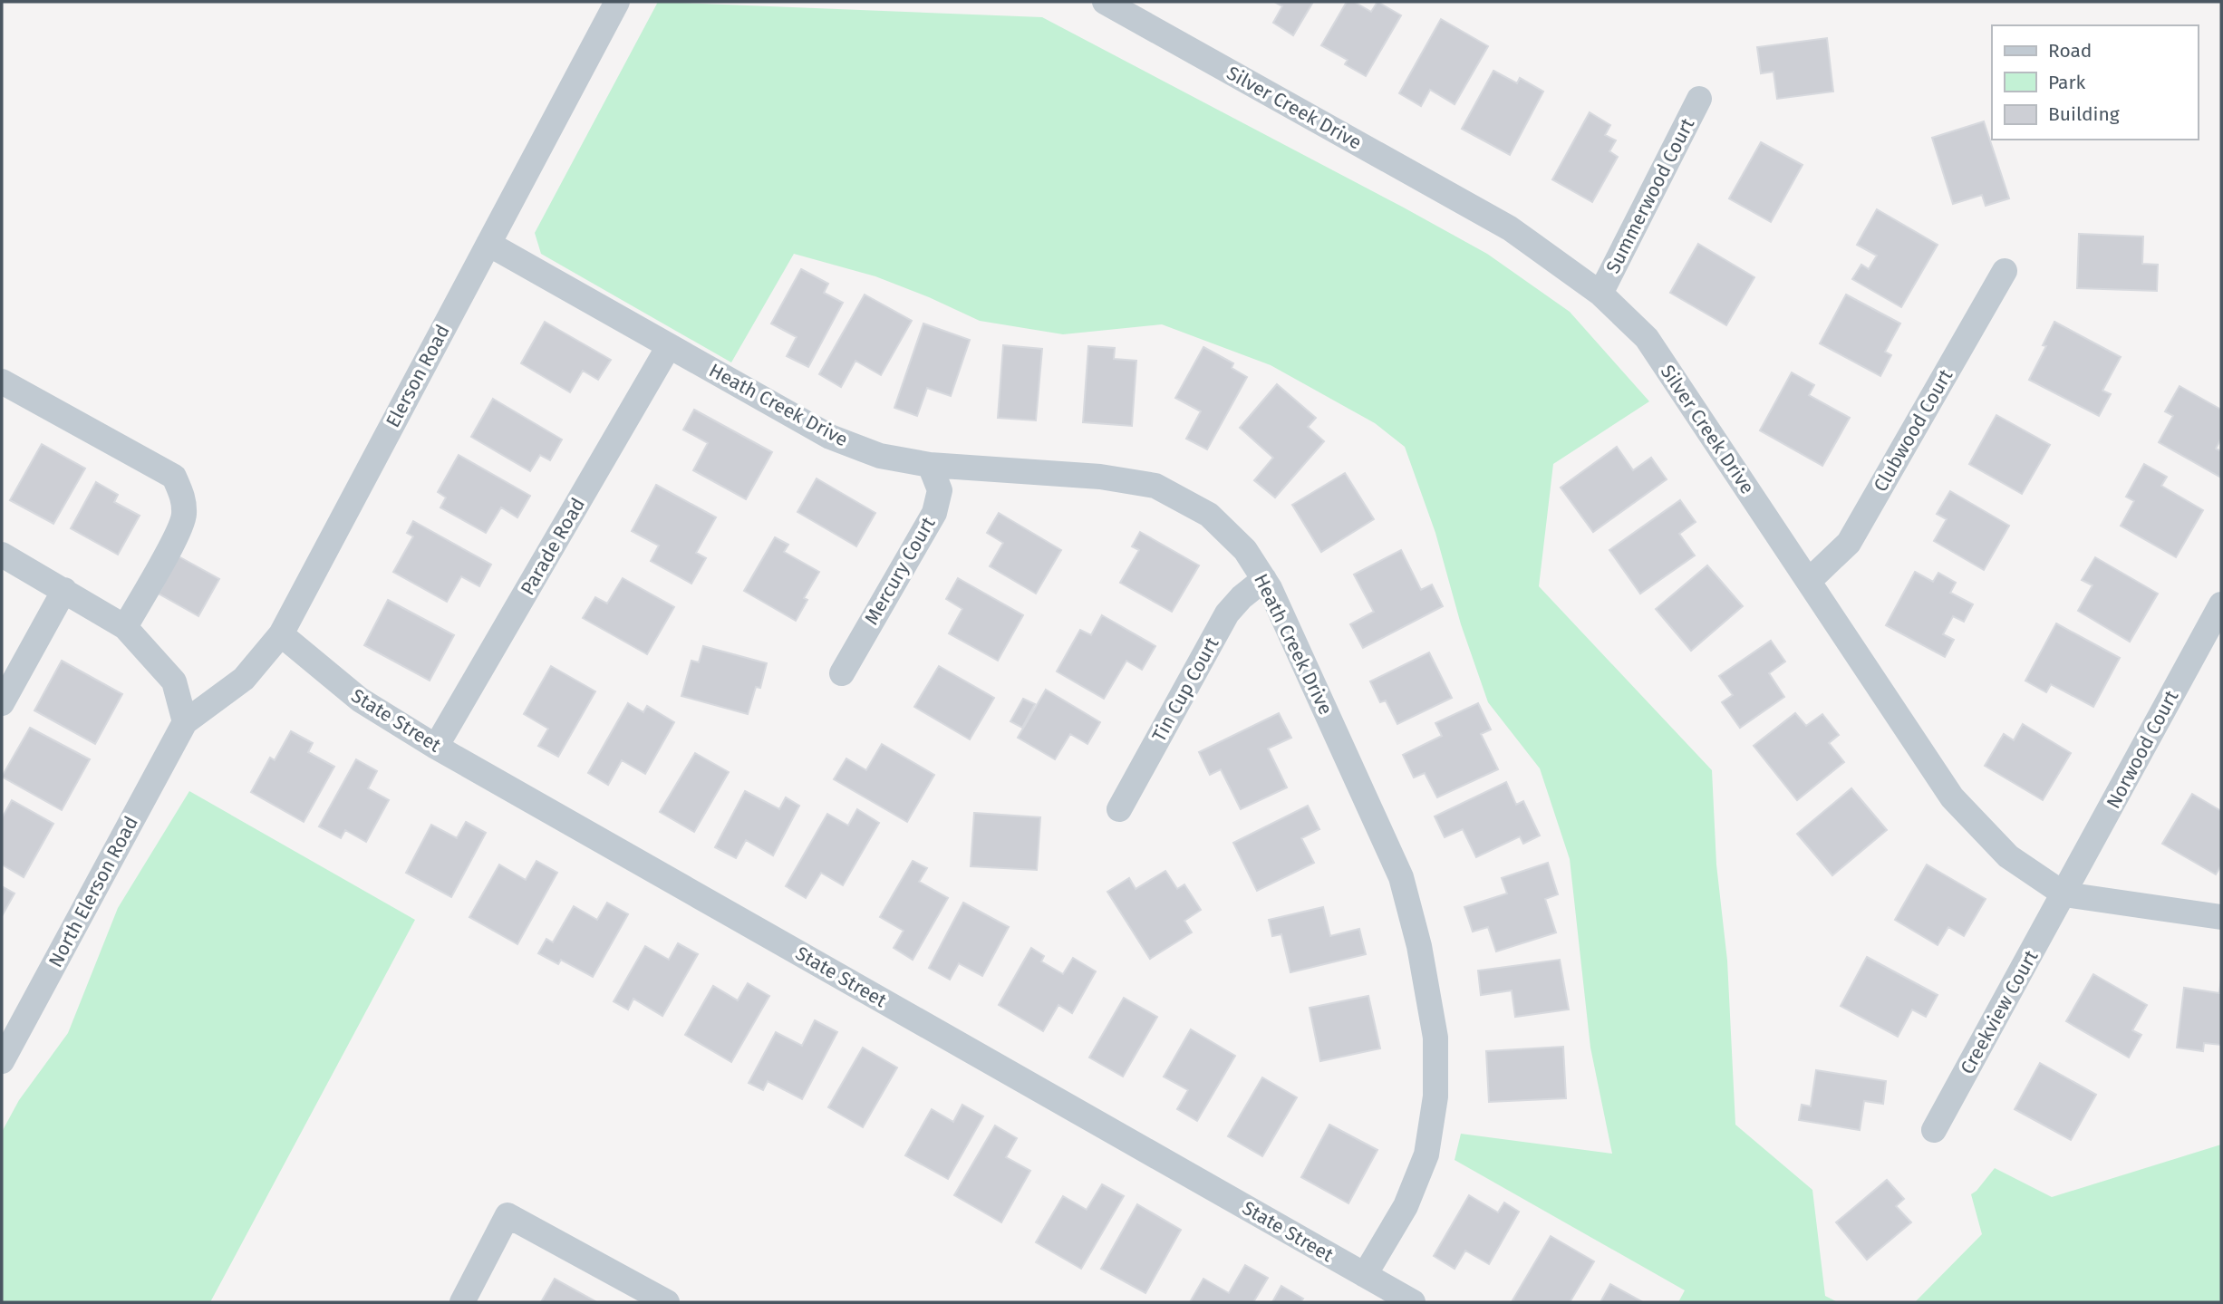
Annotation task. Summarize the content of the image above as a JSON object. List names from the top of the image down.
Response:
{
  "streets": {
    "street": [
      "Silver Creek Drive",
      "Summerwood Court",
      "Elerson Road",
      "Heath Creek Drive",
      "Clubwood Court",
      "Parade Road",
      "Mercury Court",
      "Tin Cup Court",
      "State Street",
      "Norwood Court",
      "North Elerson Road",
      "Creekview Court"
    ]
  },
  "crossings": [
    ["Silver Creek Drive", "Summerwood Court"],
    ["Silver Creek Drive", "Clubwood Court"],
    ["Silver Creek Drive", "Norwood Court"],
    ["Silver Creek Drive", "Creekview Court"],
    ["Elerson Road", "Heath Creek Drive"],
    ["Elerson Road", "State Street"],
    ["Elerson Road", "North Elerson Road"],
    ["Heath Creek Drive", "Parade Road"],
    ["Heath Creek Drive", "Mercury Court"],
    ["Heath Creek Drive", "Tin Cup Court"],
    ["Heath Creek Drive", "State Street"],
    ["Parade Road", "State Street"],
    ["Norwood Court", "Creekview Court"]
  ],
  "legend": ["Road", "Park", "Building"]
}
